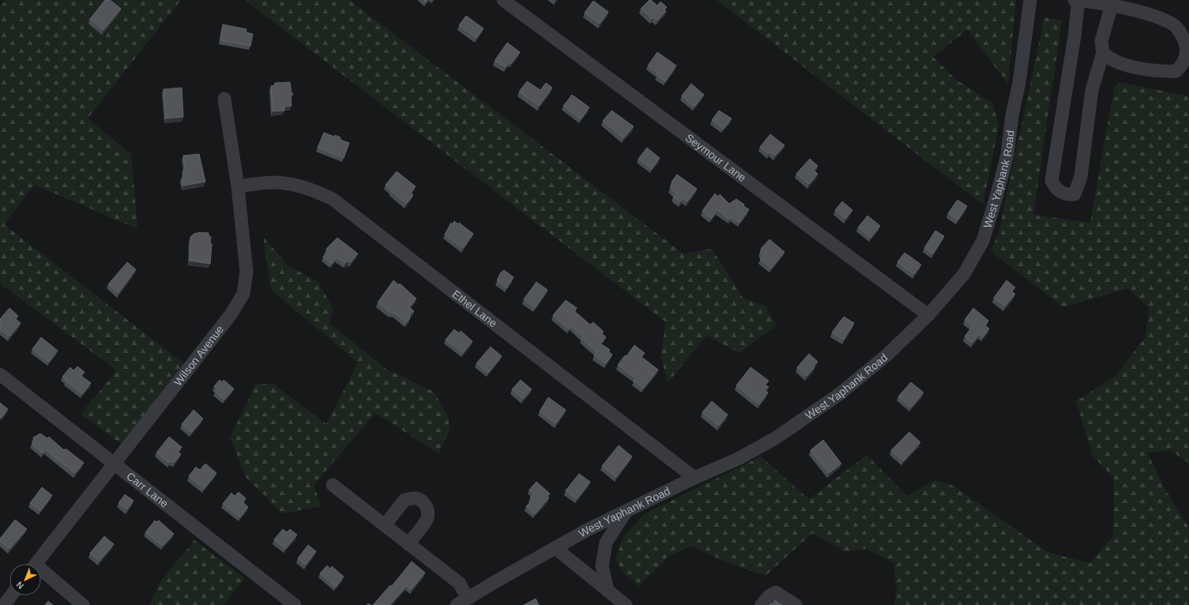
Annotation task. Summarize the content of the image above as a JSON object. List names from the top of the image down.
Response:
{
  "streets": {
    "street": [
      "Seymour Lane",
      "West Yaphank Road",
      "Ethel Lane",
      "Wilson Avenue",
      "Carr Lane"
    ]
  },
  "crossings": [
    ["Seymour Lane", "West Yaphank Road"],
    ["West Yaphank Road", "Ethel Lane"],
    ["Ethel Lane", "Wilson Avenue"],
    ["Wilson Avenue", "Carr Lane"]
  ],
  "north": "bottom left"
}
